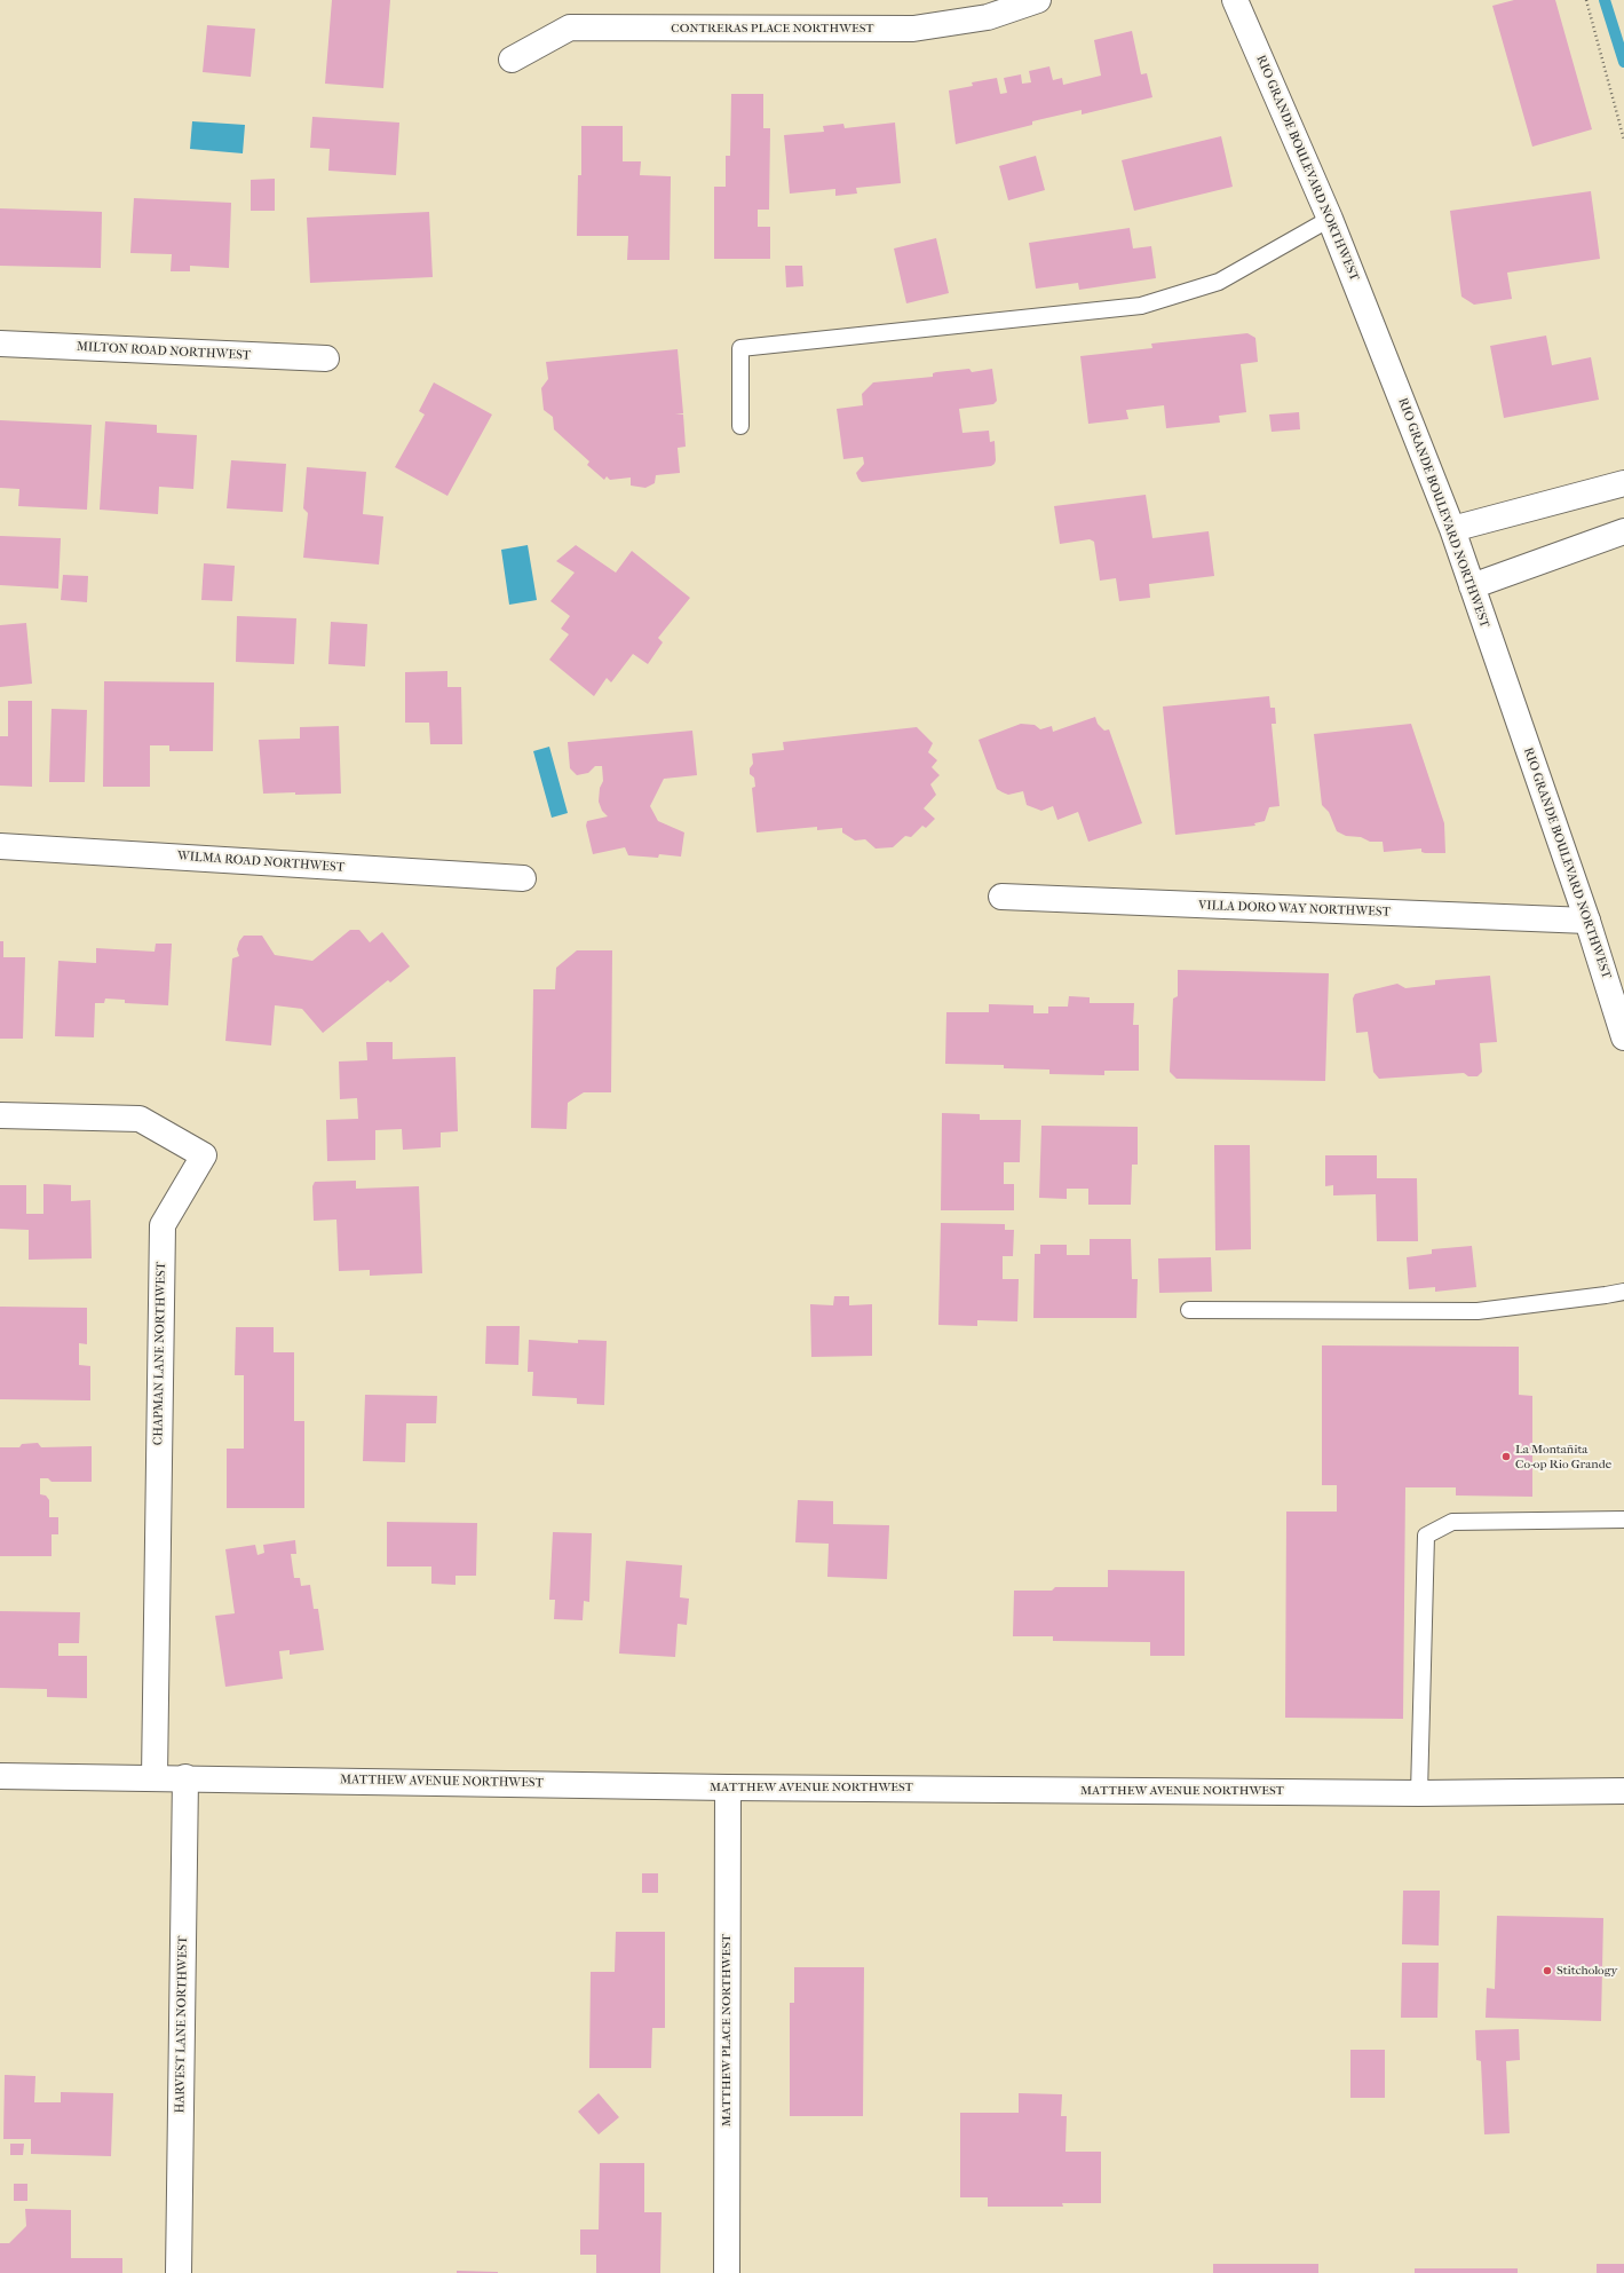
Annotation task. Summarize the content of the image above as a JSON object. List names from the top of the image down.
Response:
{
  "streets": {
    "street": [
      "CONTRERAS PLACE NORTHWEST",
      "RIO GRANDE BOULEVARD NORTHWEST",
      "MILTON ROAD NORTHWEST",
      "WILMA ROAD NORTHWEST",
      "VILLA DORO WAY NORTHWEST",
      "CHAPMAN LANE NORTHWEST",
      "MATTHEW AVENUE NORTHWEST",
      "HARVEST LANE NORTHWEST",
      "MATTHEW PLACE NORTHWEST"
    ]
  },
  "crossings": [
    ["RIO GRANDE BOULEVARD NORTHWEST", "VILLA DORO WAY NORTHWEST"],
    ["CHAPMAN LANE NORTHWEST", "MATTHEW AVENUE NORTHWEST"],
    ["MATTHEW AVENUE NORTHWEST", "HARVEST LANE NORTHWEST"],
    ["MATTHEW AVENUE NORTHWEST", "MATTHEW PLACE NORTHWEST"]
  ],
  "places": ["La Montañita Co-op Rio Grande", "Stitchology"]
}
